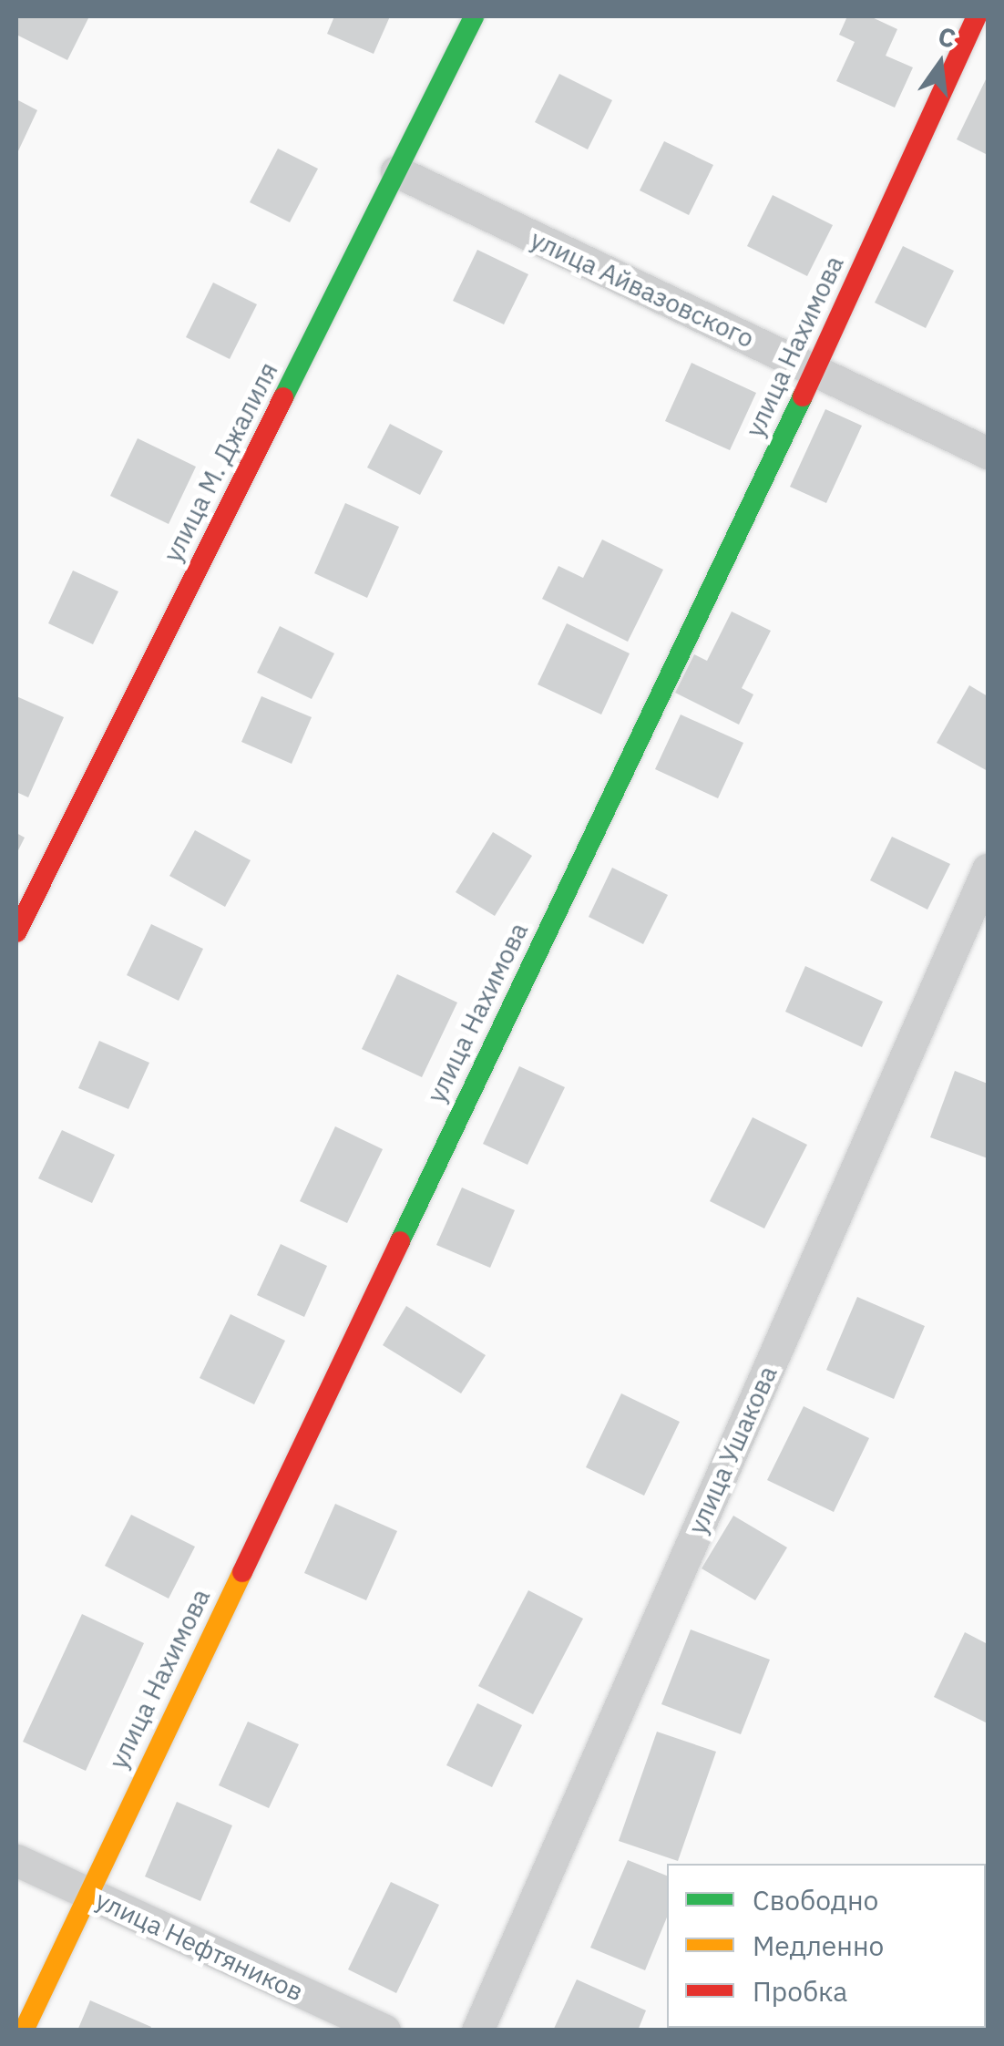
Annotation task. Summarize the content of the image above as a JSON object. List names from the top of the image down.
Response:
{
  "streets": {
    "street": [
      "улица Айвазовского",
      "улица Нахимова",
      "улица М. Джалиля",
      "улица Ушакова",
      "улица Нефтяников"
    ]
  },
  "crossings": [
    ["улица Айвазовского", "улица Нахимова"],
    ["улица Айвазовского", "улица М. Джалиля"],
    ["улица Нахимова", "улица Нефтяников"]
  ],
  "legend": ["Свободно", "Медленно", "Пробка"],
  "north": "top"
}
